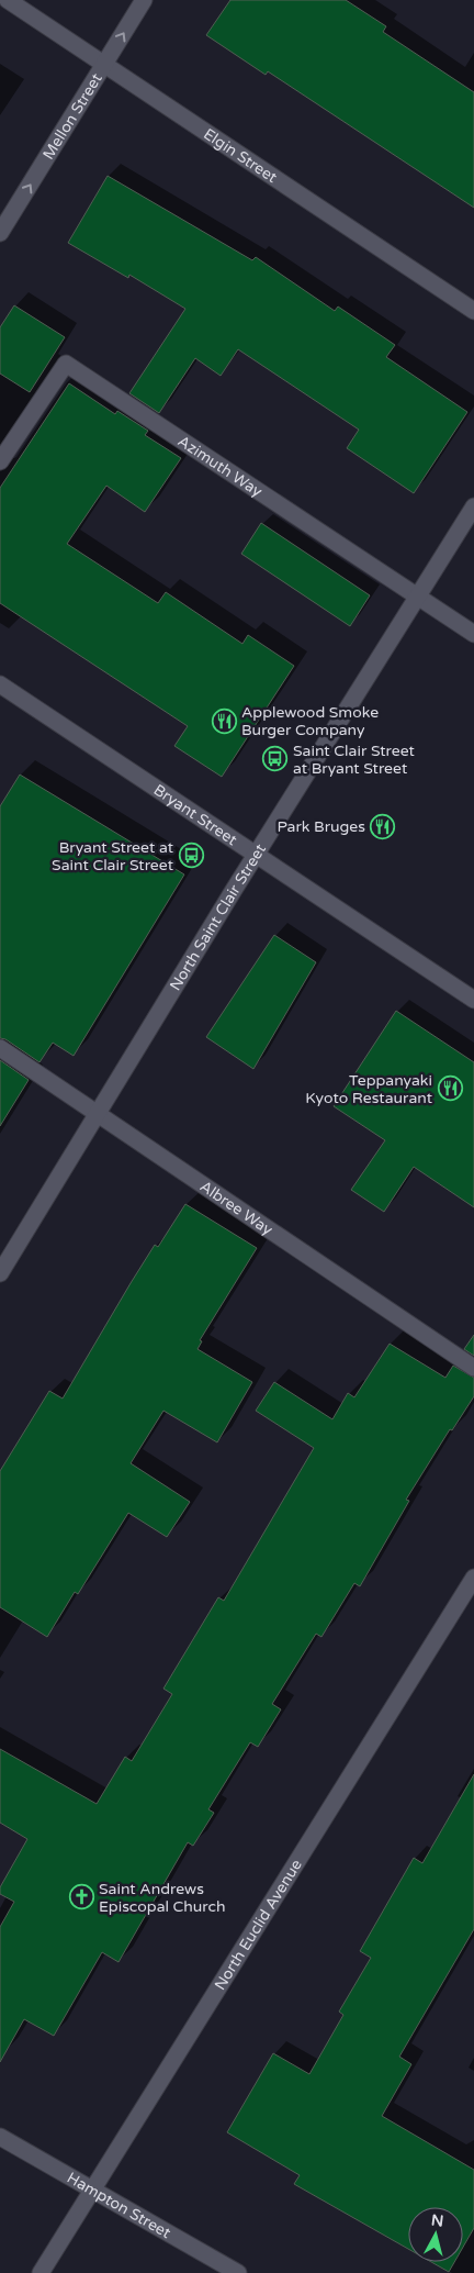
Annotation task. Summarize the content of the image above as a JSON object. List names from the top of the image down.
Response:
{
  "streets": {
    "street": [
      "Mellon Street",
      "Elgin Street",
      "Azimuth Way",
      "Bryant Street",
      "North Saint Clair Street",
      "Albree Way",
      "North Euclid Avenue",
      "Hampton Street"
    ]
  },
  "crossings": [
    ["Mellon Street", "Elgin Street"],
    ["Azimuth Way", "North Saint Clair Street"],
    ["Bryant Street", "North Saint Clair Street"],
    ["North Saint Clair Street", "Albree Way"],
    ["North Euclid Avenue", "Hampton Street"]
  ],
  "one_way": ["Mellon Street"],
  "places": {
    "restaurant": ["Applewood Smoke Burger Company", "Park Bruges", "Teppanyaki Kyoto Restaurant"],
    "bus stop": ["Saint Clair Street at Bryant Street", "Bryant Street at Saint Clair Street"],
    "church": ["Saint Andrews Episcopal Church"]
  },
  "north": "top"
}
